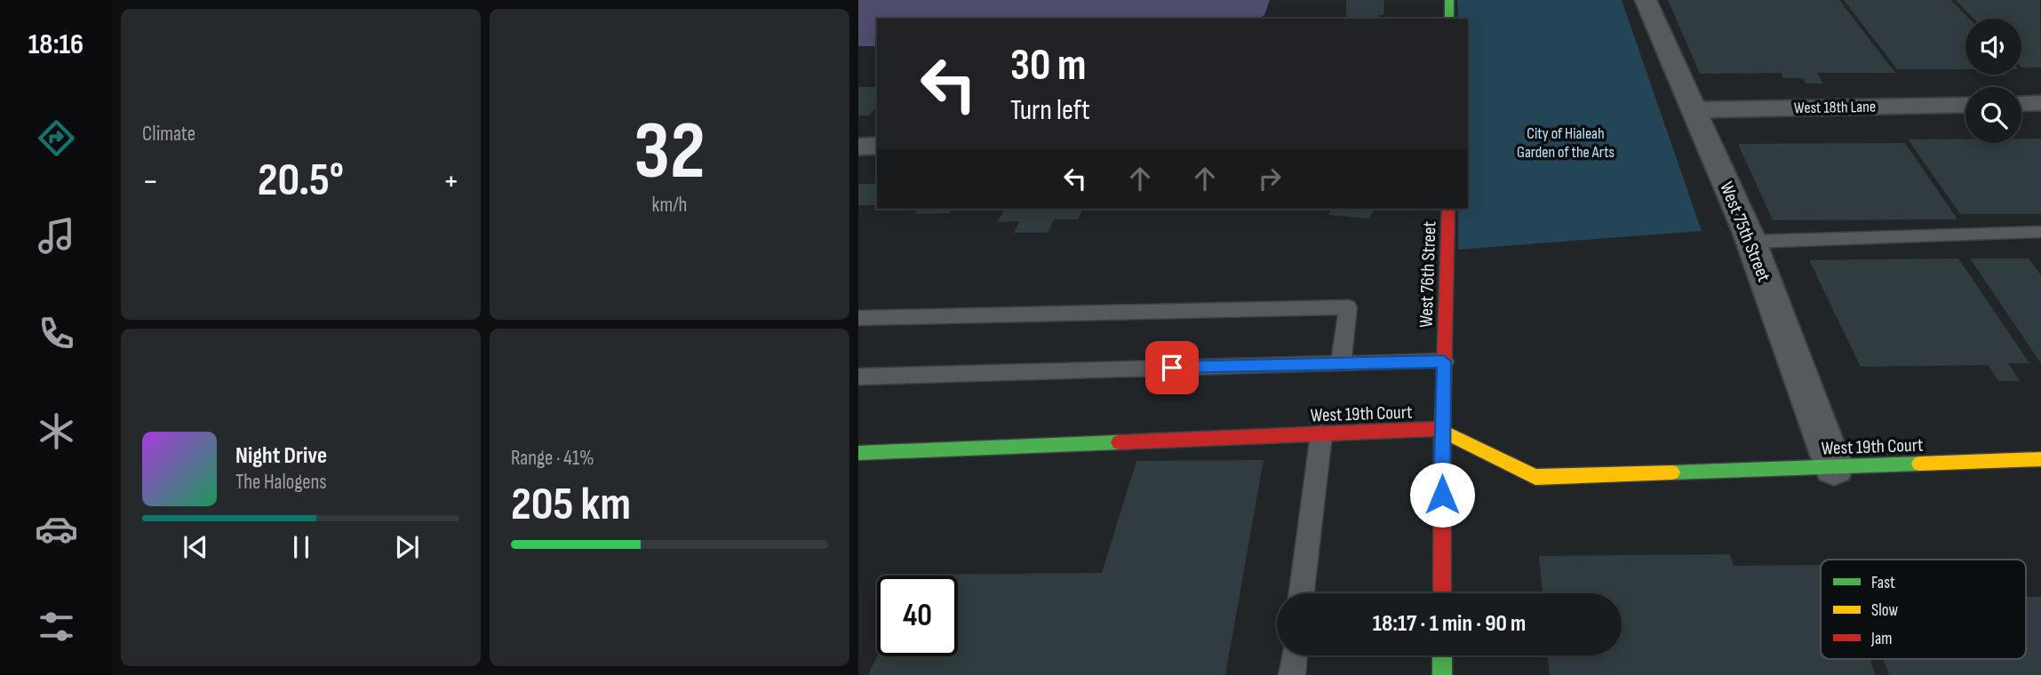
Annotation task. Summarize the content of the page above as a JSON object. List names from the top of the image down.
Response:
{
  "streets": {
    "street": [
      "West 18th Lane",
      "West 75th Street",
      "West 76th Street",
      "West 19th Court"
    ]
  },
  "crossings": [
    ["West 18th Lane", "West 75th Street"],
    ["West 75th Street", "West 19th Court"],
    ["West 76th Street", "West 19th Court"]
  ],
  "parks": ["City of Hialeah Garden of the Arts"],
  "legend": ["Fast", "Slow", "Jam"],
  "page": {
    "tabs": "18:16",
    "tile": [
      "Climate",
      ["32", "km/h"],
      ["Range · 41%", "205 km"]
    ],
    "turn": ["30 m", "Turn left"],
    "heat": ["−", "20.5°", "+"],
    "song": ["Night Drive", "The Halogens"],
    "limit": "40",
    "trip": "18:17 · 1 min · 90 m"
  }
}
